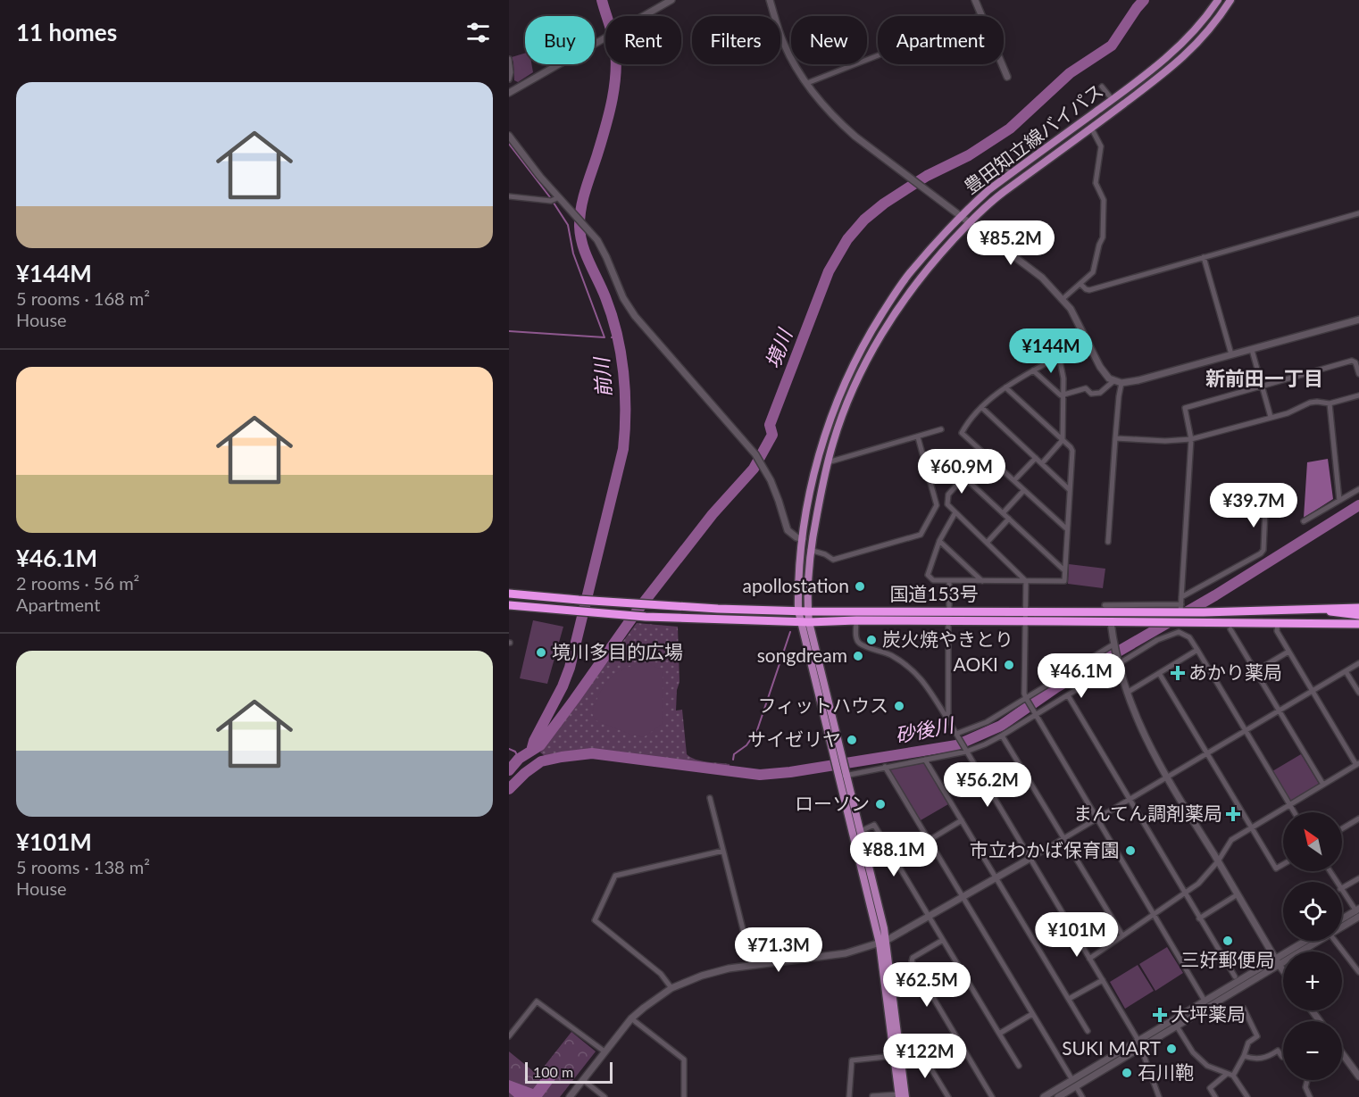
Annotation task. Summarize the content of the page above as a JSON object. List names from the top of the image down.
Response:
{
  "streets": {
    "highway": ["国道153号"],
    "main road": ["豊田知立線バイパス"]
  },
  "crossings": [
    ["豊田知立線バイパス", "国道153号"]
  ],
  "districts": ["新前田一丁目"],
  "water": ["境川", "前川", "砂後川"],
  "places": {
    "other": [
      "apollostation",
      "炭火焼やきとり",
      "境川多目的広場",
      "songdream",
      "AOKI",
      "フィットハウス",
      "サイゼリヤ",
      "ローソン",
      "市立わかば保育園",
      "三好郵便局",
      "SUKI MART",
      "石川鞄"
    ],
    "health": ["あかり薬局", "まんてん調剤薬局", "大坪薬局"]
  },
  "scale_bar": "100 m",
  "north": "top left",
  "page": {
    "heading": "11 homes",
    "chip": [
      "Buy",
      "Rent",
      "Filters",
      "New",
      "Apartment"
    ],
    "list": [
      {
        "name": "¥144M",
        "note": "5 rooms · 168 m² · House"
      },
      {
        "name": "¥46.1M",
        "note": "2 rooms · 56 m² · Apartment"
      },
      {
        "name": "¥101M",
        "note": "5 rooms · 138 m² · House"
      }
    ],
    "price": [
      "¥85.2M",
      "¥144M",
      "¥60.9M",
      "¥39.7M",
      "¥46.1M",
      "¥56.2M",
      "¥88.1M",
      "¥101M",
      "¥71.3M",
      "¥62.5M",
      "¥122M"
    ],
    "map_buttons": ["+", "−"],
    "scale": "100 m"
  }
}
